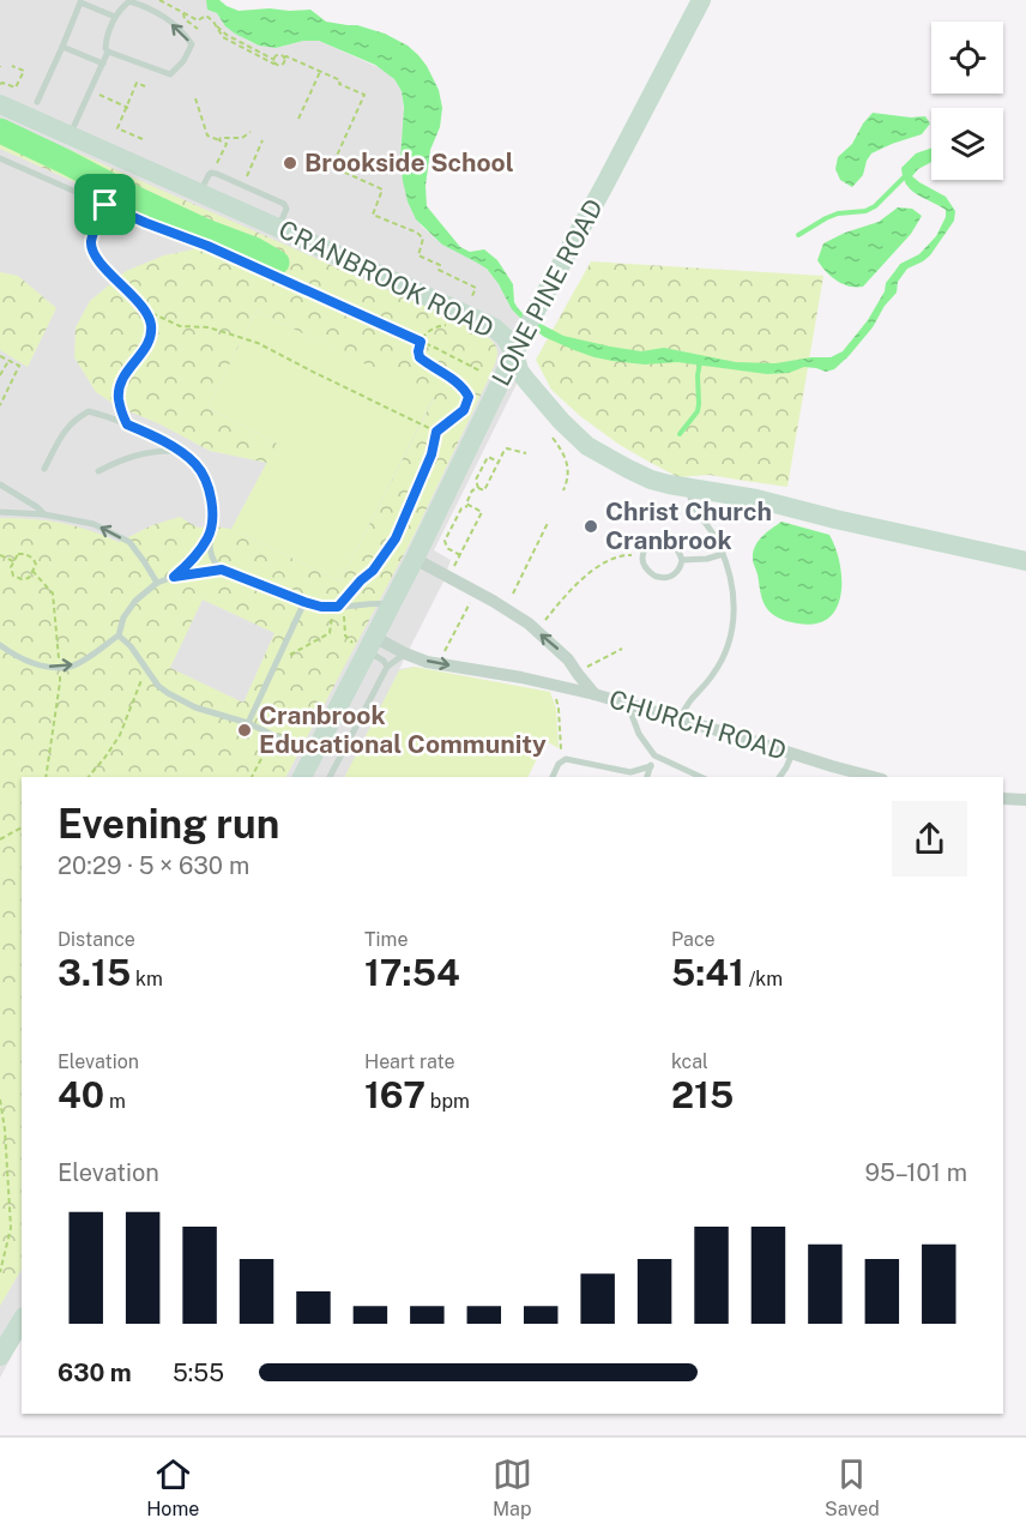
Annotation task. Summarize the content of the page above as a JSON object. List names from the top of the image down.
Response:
{
  "streets": {
    "street": ["CRANBROOK ROAD", "LONE PINE ROAD", "CHURCH ROAD"]
  },
  "crossings": [
    ["CRANBROOK ROAD", "LONE PINE ROAD"],
    ["LONE PINE ROAD", "CHURCH ROAD"]
  ],
  "places": ["Brookside School", "Christ Church Cranbrook", "Cranbrook Educational Community"],
  "page": {
    "heading": ["Evening run", "20:29 · 5 × 630 m"],
    "stats": [
      ["Distance", "3.15 km"],
      ["Time", "17:54"],
      ["Pace", "5:41 /km"],
      ["Elevation", "40 m"],
      ["Heart rate", "167 bpm"],
      ["kcal", "215"]
    ],
    "chart": ["Elevation", "95–101 m"],
    "list": [
      {
        "name": "630 m",
        "note": "5:55"
      }
    ],
    "tabs": ["Home", "Map", "Saved"]
  }
}
